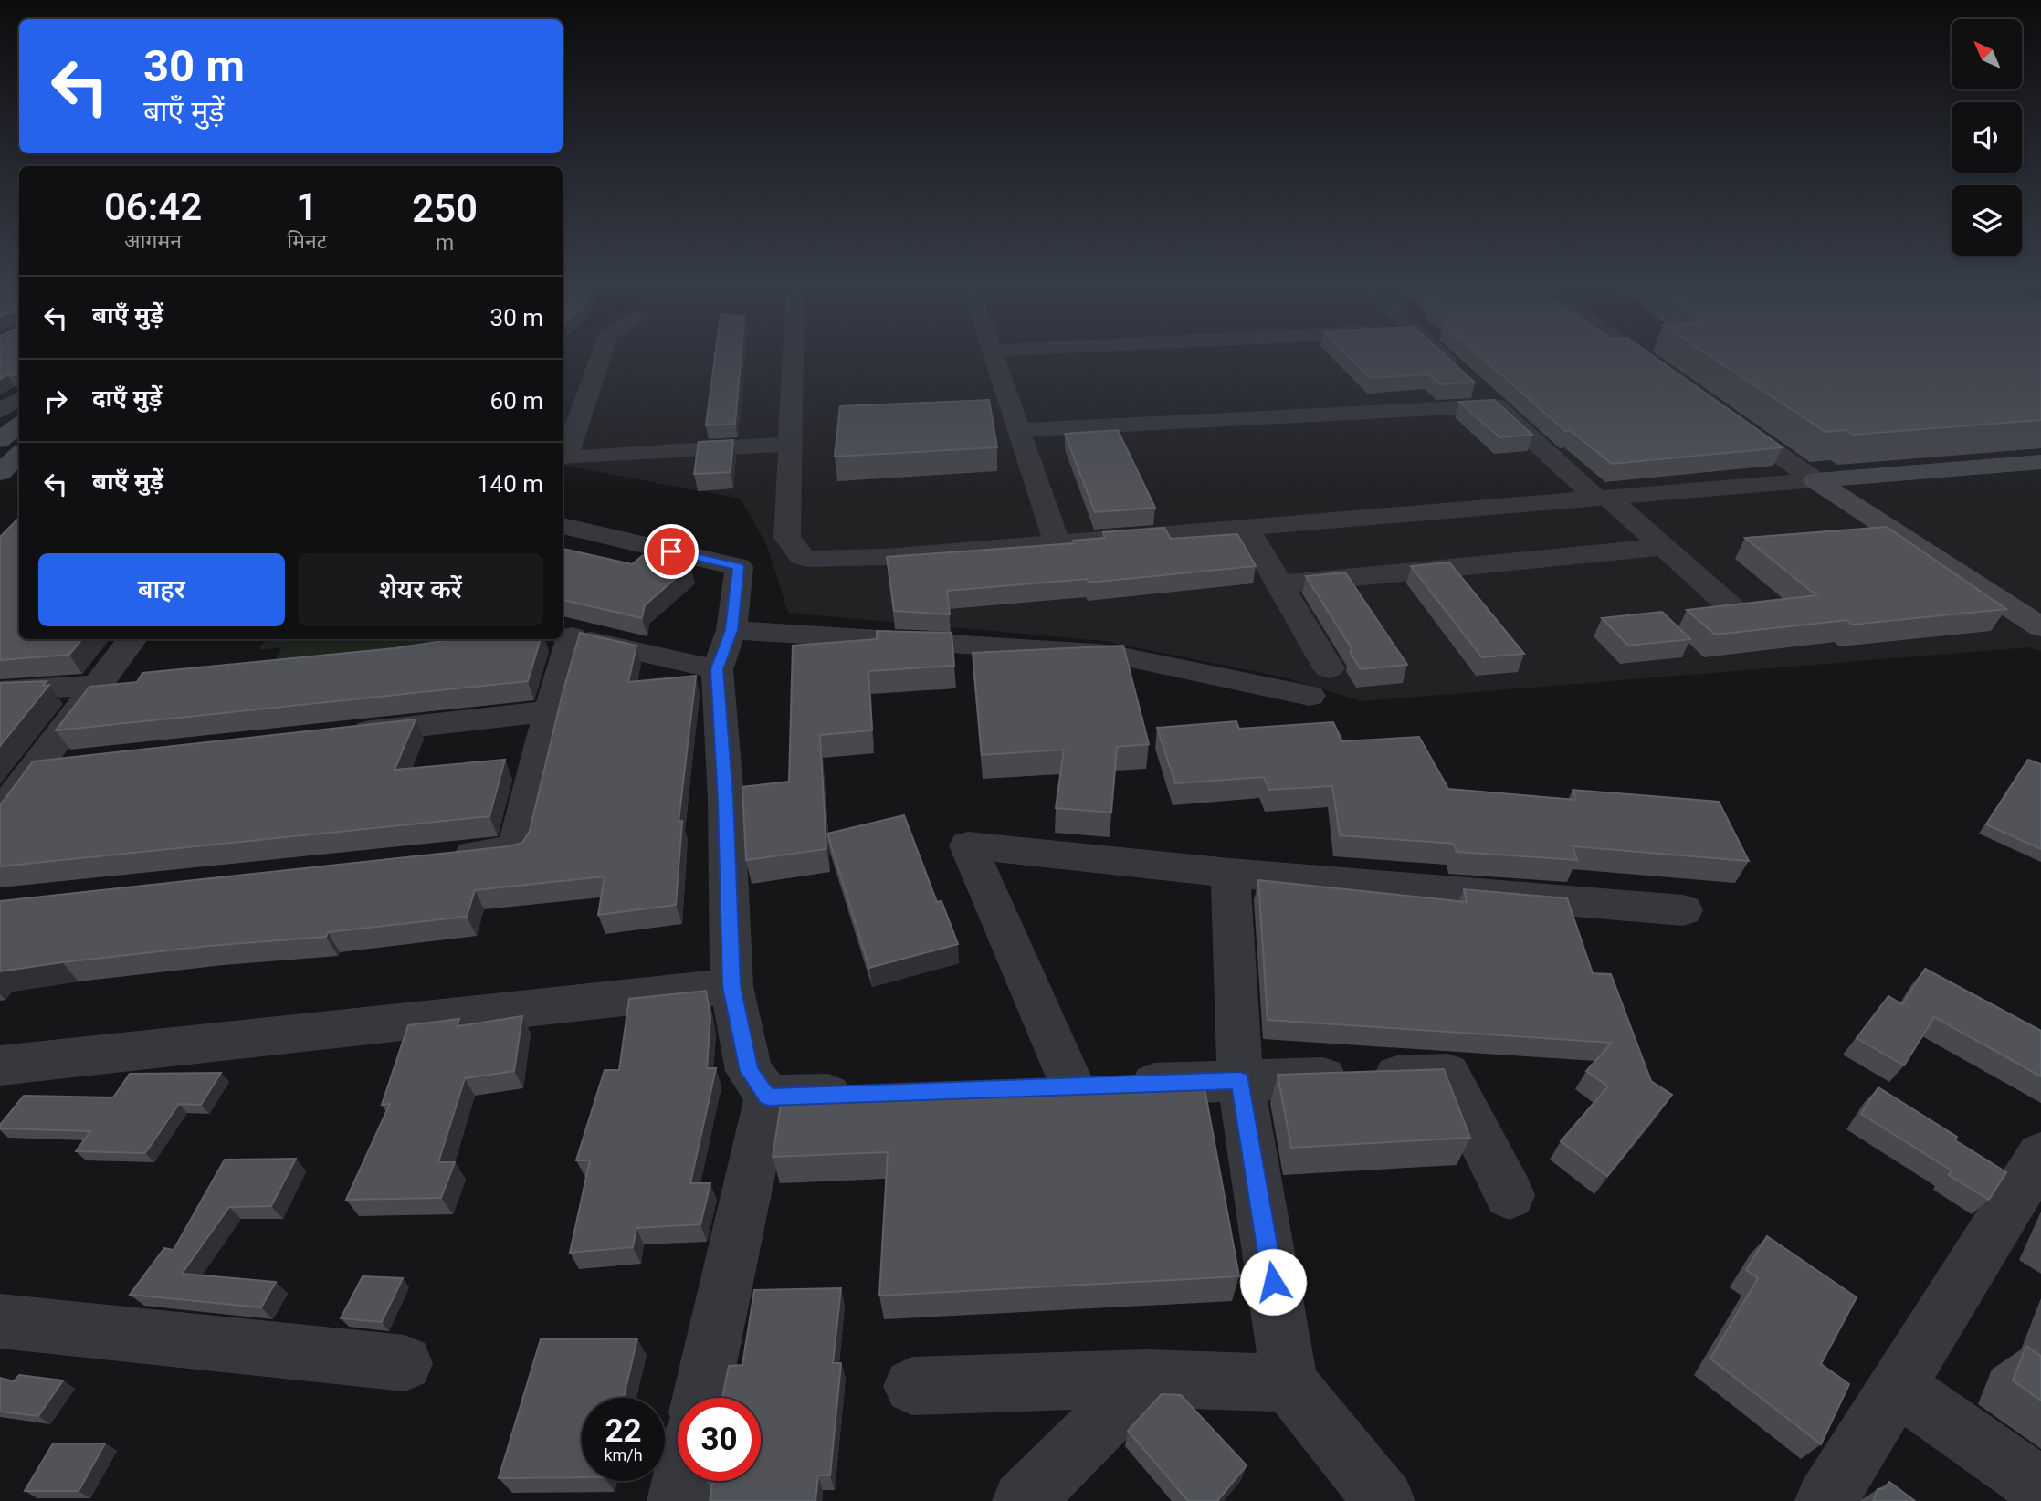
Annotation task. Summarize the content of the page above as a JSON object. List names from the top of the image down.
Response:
{
  "north": "top left",
  "page": {
    "turn": ["30 m", "बाएँ मुड़ें"],
    "eta": [
      "06:42",
      "आगमन",
      "1",
      "मिनट",
      "250",
      "m"
    ],
    "list": [
      {
        "name": "बाएँ मुड़ें",
        "value": "30 m"
      },
      {
        "name": "दाएँ मुड़ें",
        "value": "60 m"
      },
      {
        "name": "बाएँ मुड़ें",
        "value": "140 m"
      }
    ],
    "buttons": ["बाहर", "शेयर करें"],
    "speed": "22 km/h",
    "limit": "30"
  }
}
